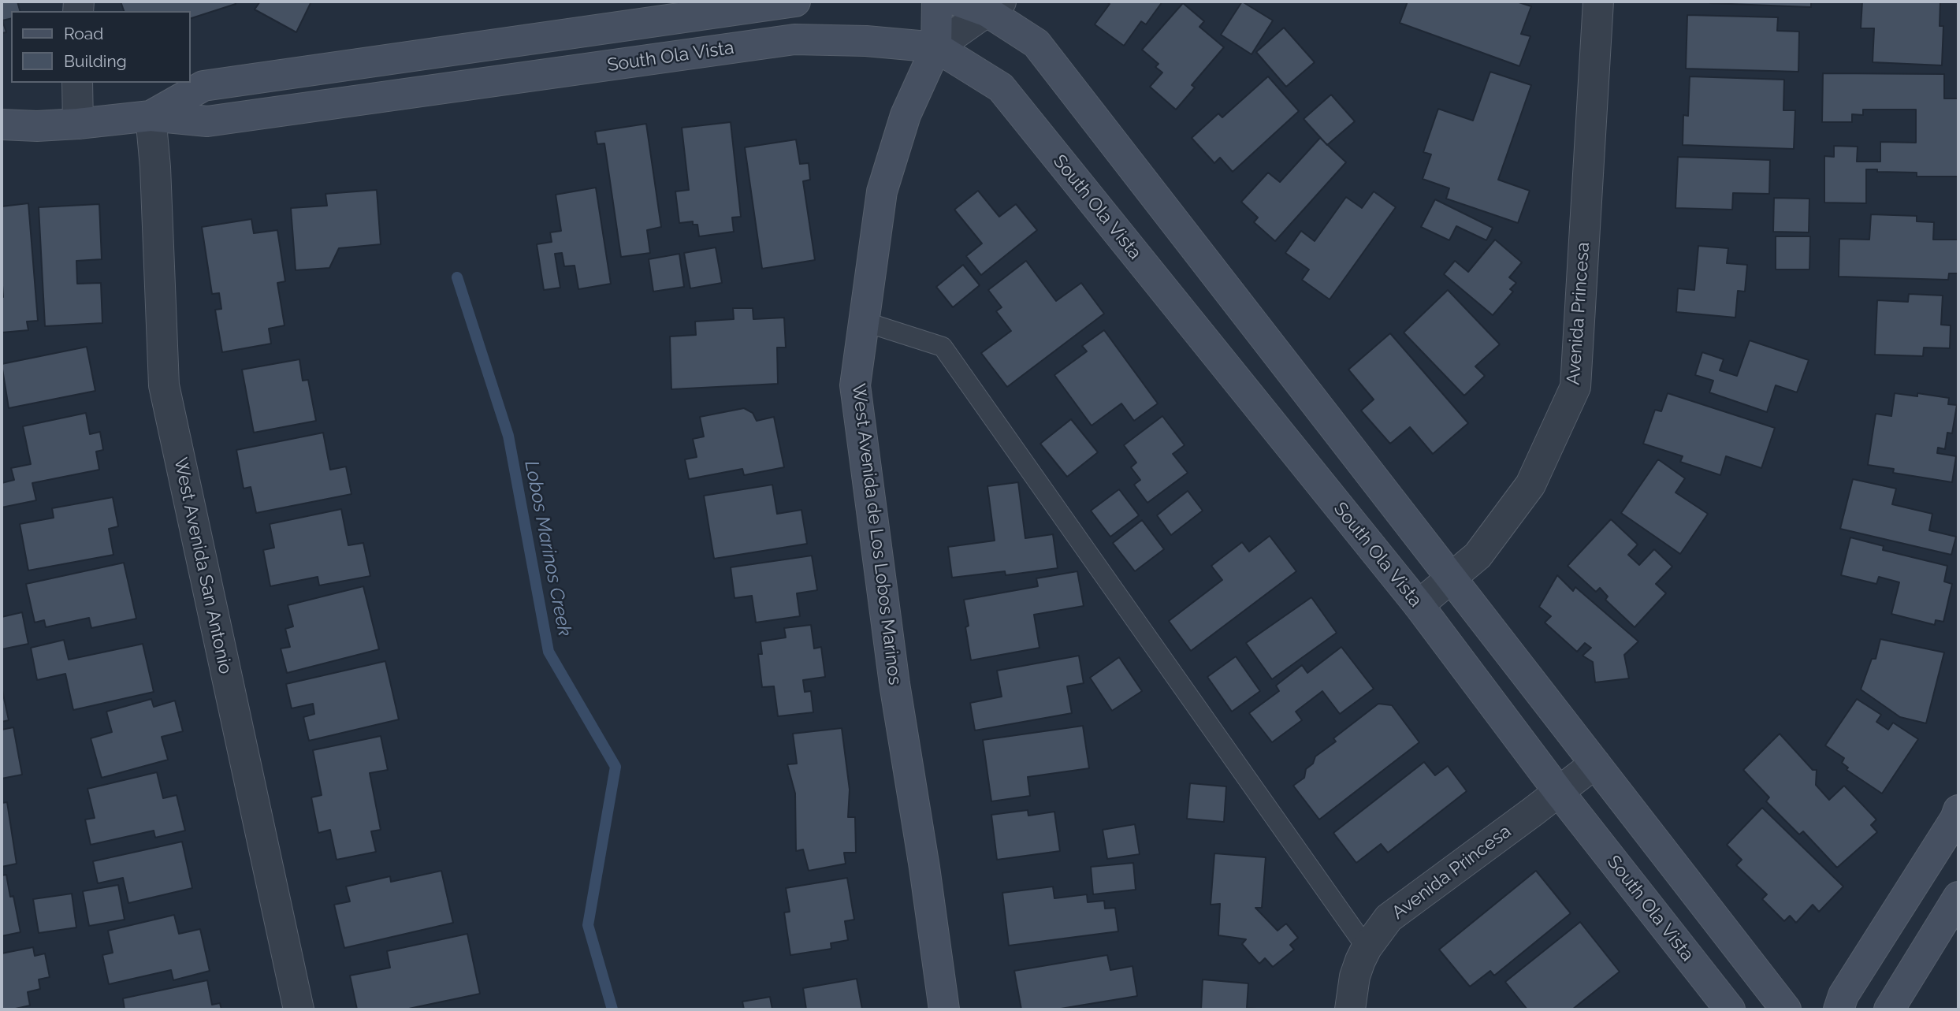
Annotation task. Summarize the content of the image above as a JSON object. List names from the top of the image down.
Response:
{
  "streets": {
    "main road": ["South Ola Vista", "West Avenida de Los Lobos Marinos"],
    "street": ["Avenida Princesa", "West Avenida San Antonio"]
  },
  "crossings": [
    ["South Ola Vista", "Avenida Princesa"],
    ["South Ola Vista", "West Avenida de Los Lobos Marinos"],
    ["South Ola Vista", "West Avenida San Antonio"]
  ],
  "water": ["Lobos Marinos Creek"],
  "legend": ["Road", "Building"]
}
